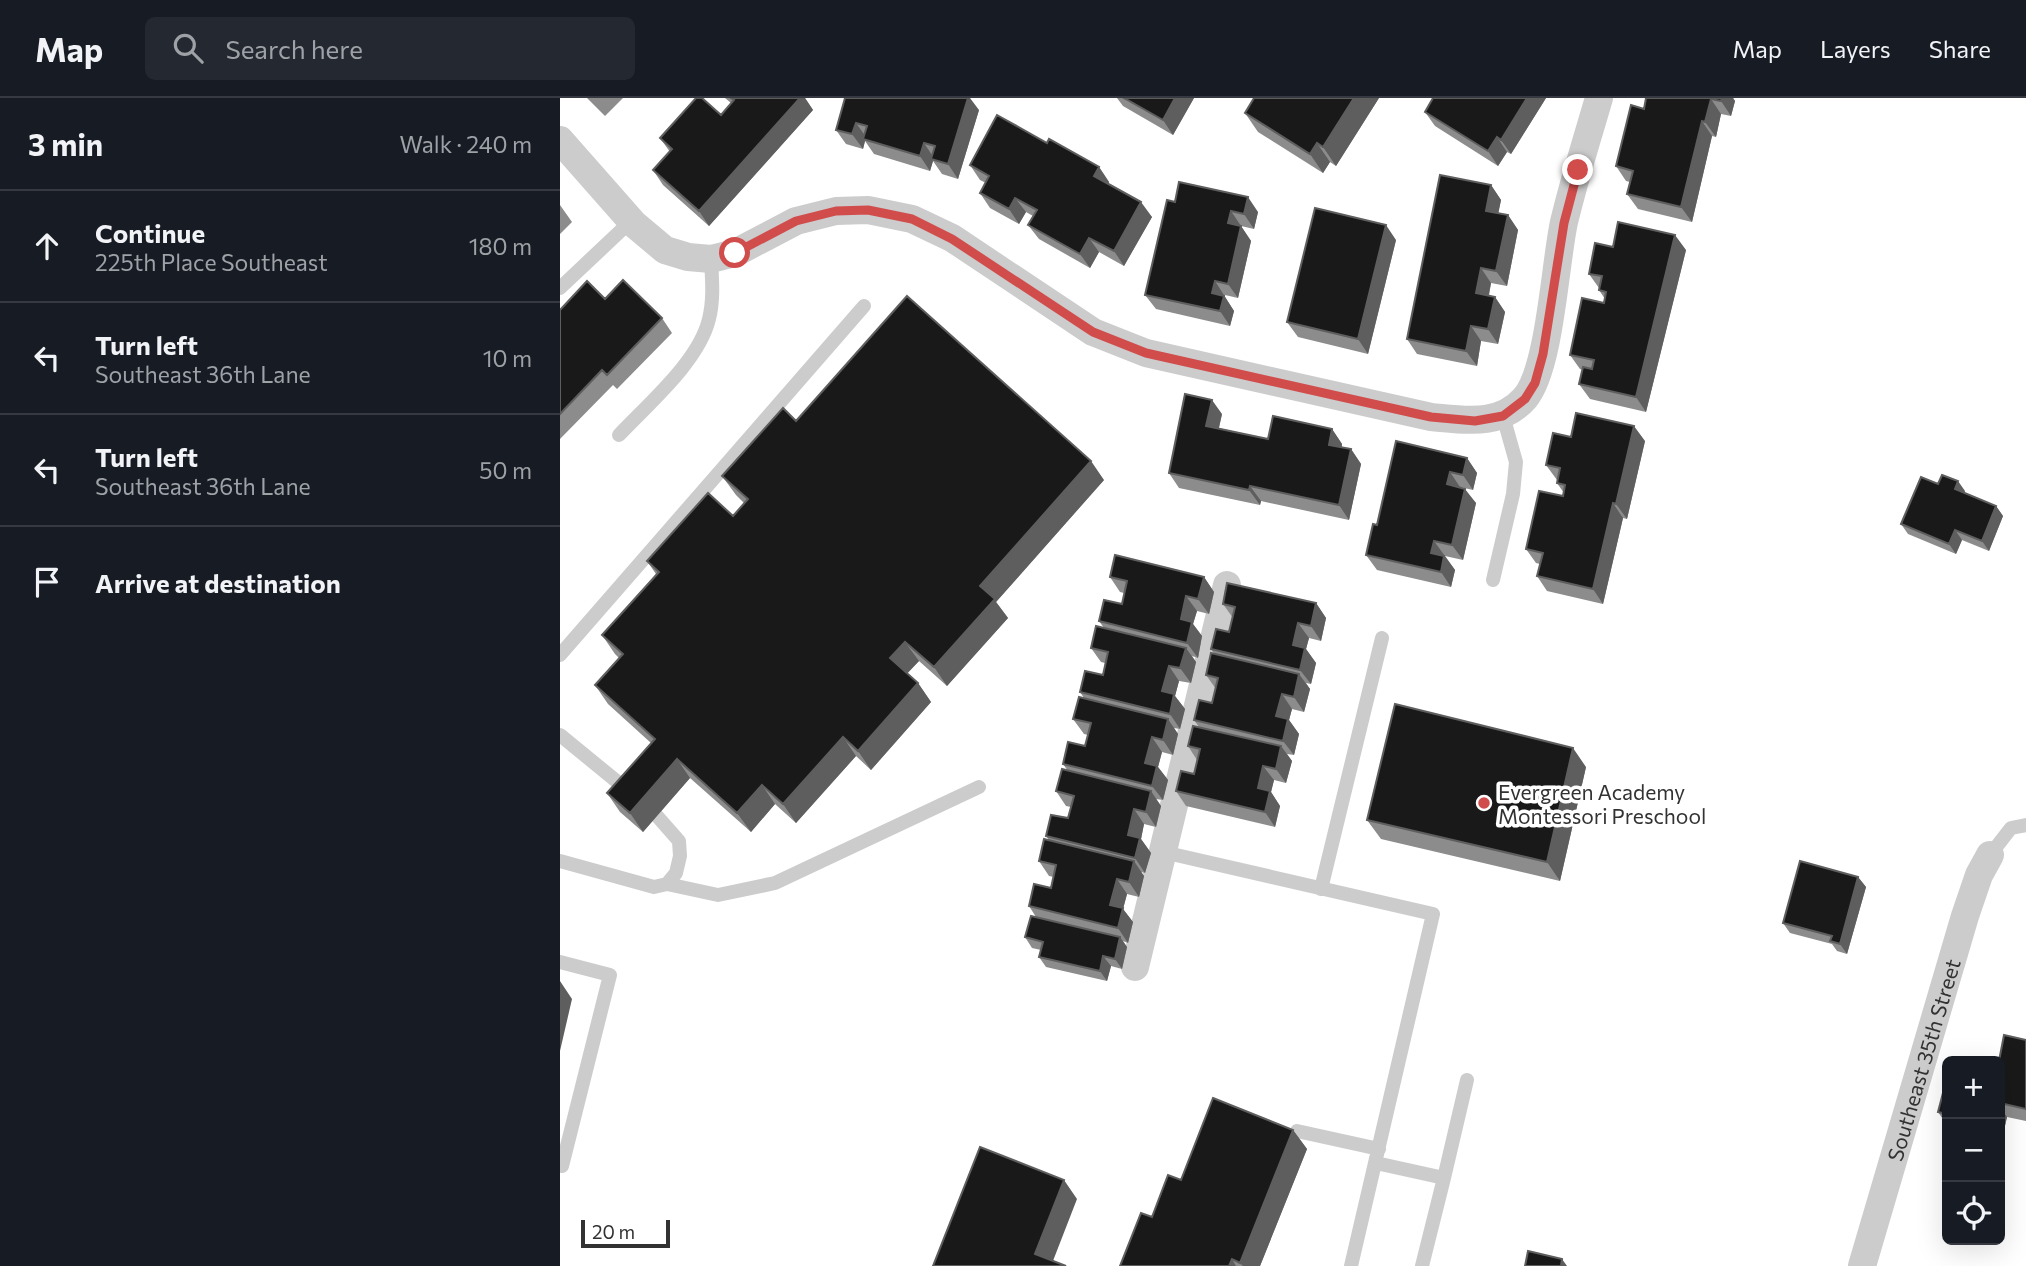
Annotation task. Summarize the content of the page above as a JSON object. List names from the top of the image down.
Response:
{
  "streets": {
    "street": ["Southeast 35th Street"]
  },
  "places": ["Evergreen Academy Montessori Preschool"],
  "scale_bar": "20 m",
  "page": {
    "header": "Map",
    "search": "Search here",
    "nav": ["Map", "Layers", "Share"],
    "heading": ["3 min", "Walk · 240 m"],
    "list": [
      ["Continue", "225th Place Southeast", "180 m"],
      ["Turn left", "Southeast 36th Lane", "10 m"],
      ["Turn left", "Southeast 36th Lane", "50 m"],
      "Arrive at destination"
    ],
    "map_buttons": ["+", "−"],
    "scale": "20 m"
  }
}
